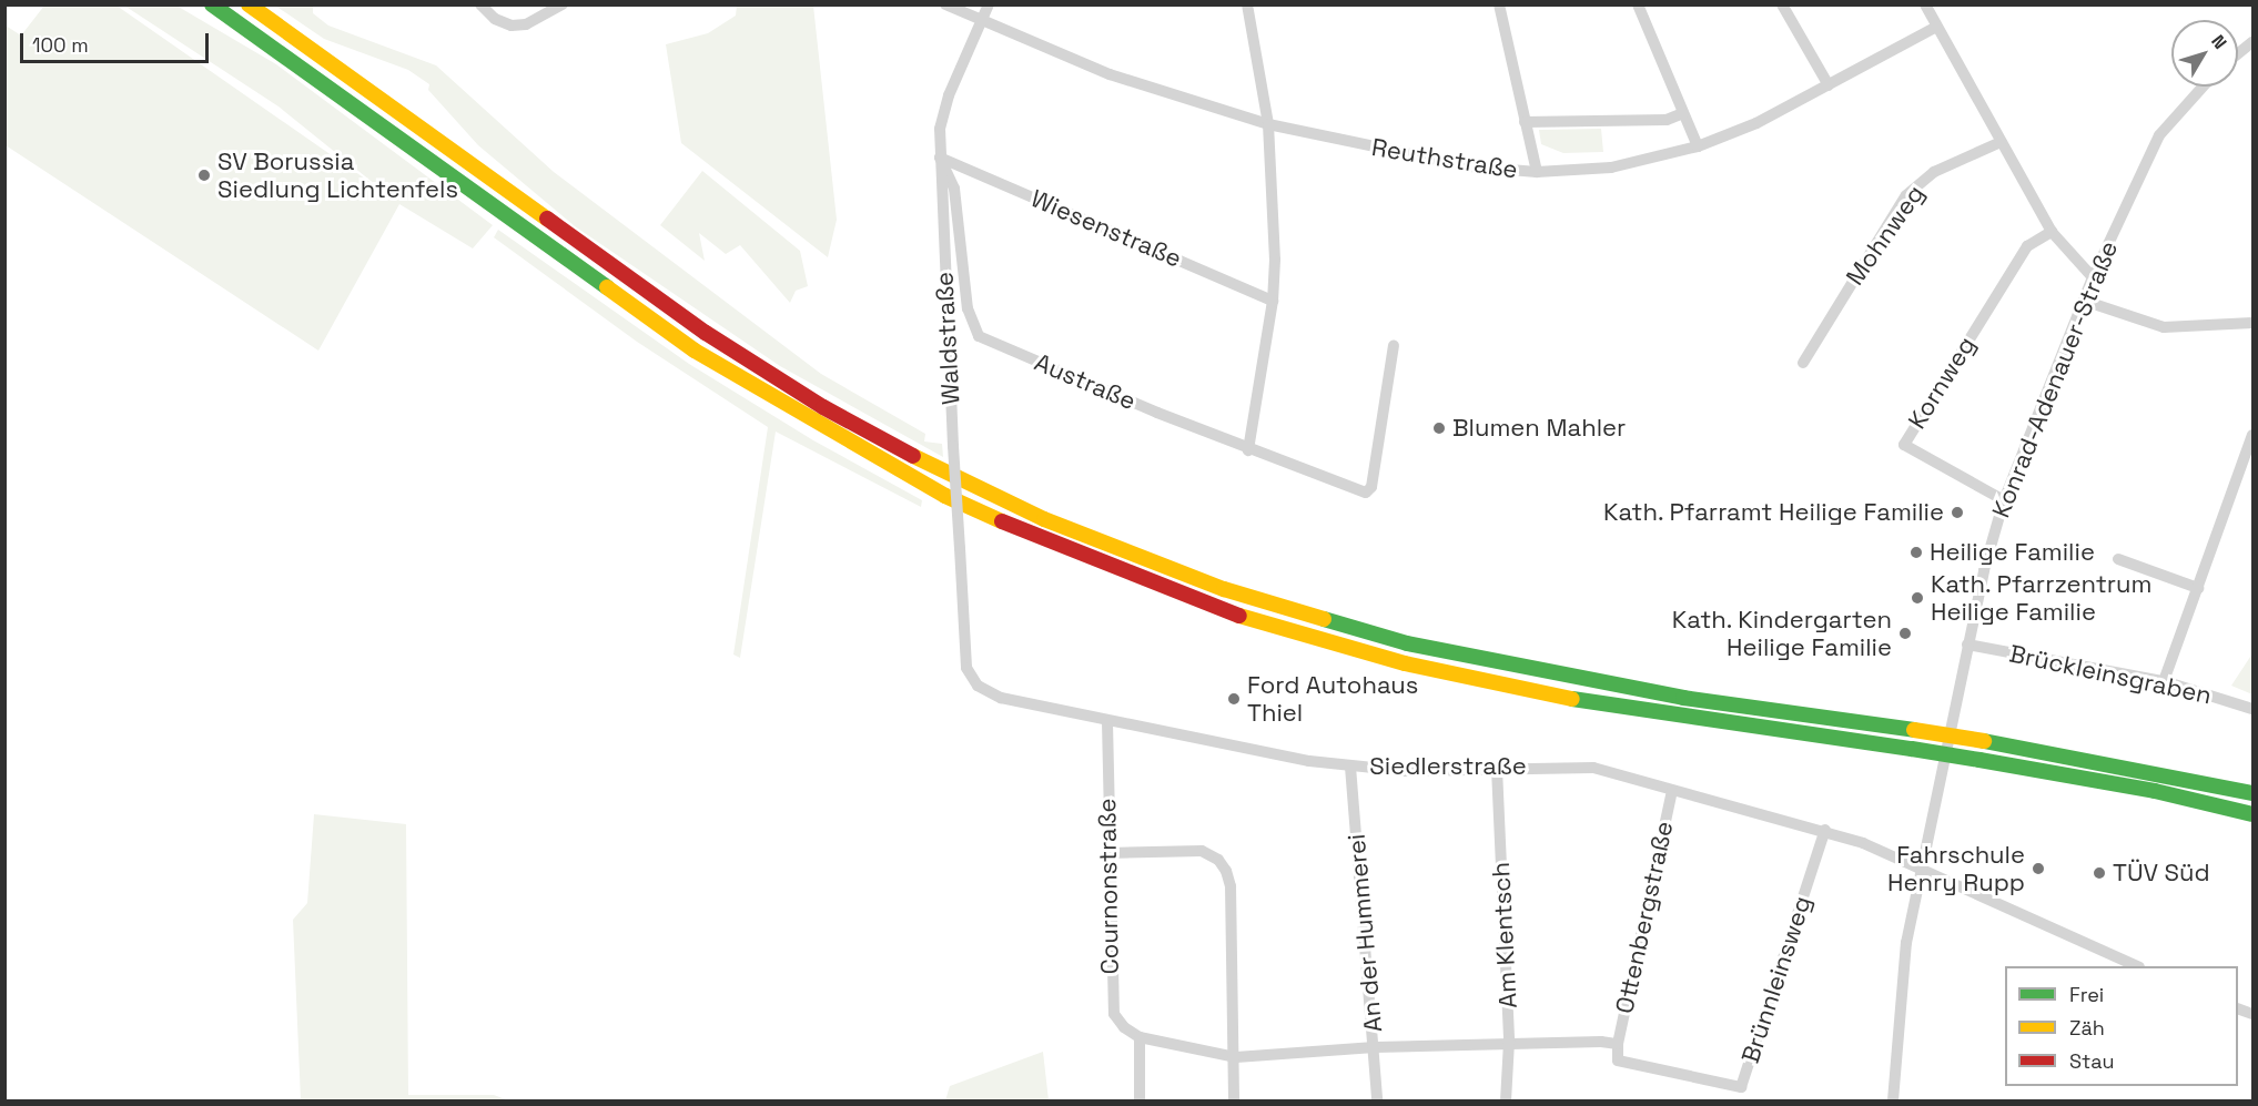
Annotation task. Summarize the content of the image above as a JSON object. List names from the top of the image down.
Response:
{
  "streets": {
    "street": [
      "Reuthstraße",
      "Wiesenstraße",
      "Mohnweg",
      "Waldstraße",
      "Konrad-Adenauer-Straße",
      "Austraße",
      "Kornweg",
      "Brückleinsgraben",
      "Siedlerstraße",
      "Cournonstraße",
      "Ottenbergstraße",
      "An der Hummerei",
      "Am Klentsch",
      "Brünnleinsweg"
    ]
  },
  "crossings": [
    ["Reuthstraße", "Waldstraße"],
    ["Wiesenstraße", "Waldstraße"],
    ["Wiesenstraße", "Austraße"],
    ["Waldstraße", "Austraße"],
    ["Waldstraße", "Siedlerstraße"],
    ["Konrad-Adenauer-Straße", "Kornweg"],
    ["Konrad-Adenauer-Straße", "Brückleinsgraben"],
    ["Konrad-Adenauer-Straße", "Siedlerstraße"],
    ["Siedlerstraße", "Cournonstraße"],
    ["Siedlerstraße", "Ottenbergstraße"],
    ["Siedlerstraße", "An der Hummerei"],
    ["Siedlerstraße", "Am Klentsch"],
    ["Siedlerstraße", "Brünnleinsweg"],
    ["Cournonstraße", "Ottenbergstraße"],
    ["Cournonstraße", "An der Hummerei"],
    ["Cournonstraße", "Am Klentsch"],
    ["Ottenbergstraße", "Brünnleinsweg"]
  ],
  "places": [
    "SV Borussia Siedlung Lichtenfels",
    "Blumen Mahler",
    "Kath. Pfarramt Heilige Familie",
    "Heilige Familie",
    "Kath. Pfarrzentrum Heilige Familie",
    "Kath. Kindergarten Heilige Familie",
    "Ford Autohaus Thiel",
    "Fahrschule Henry Rupp",
    "TÜV Süd"
  ],
  "legend": ["Frei", "Zäh", "Stau"],
  "scale_bar": "100 m",
  "north": "top right"
}
